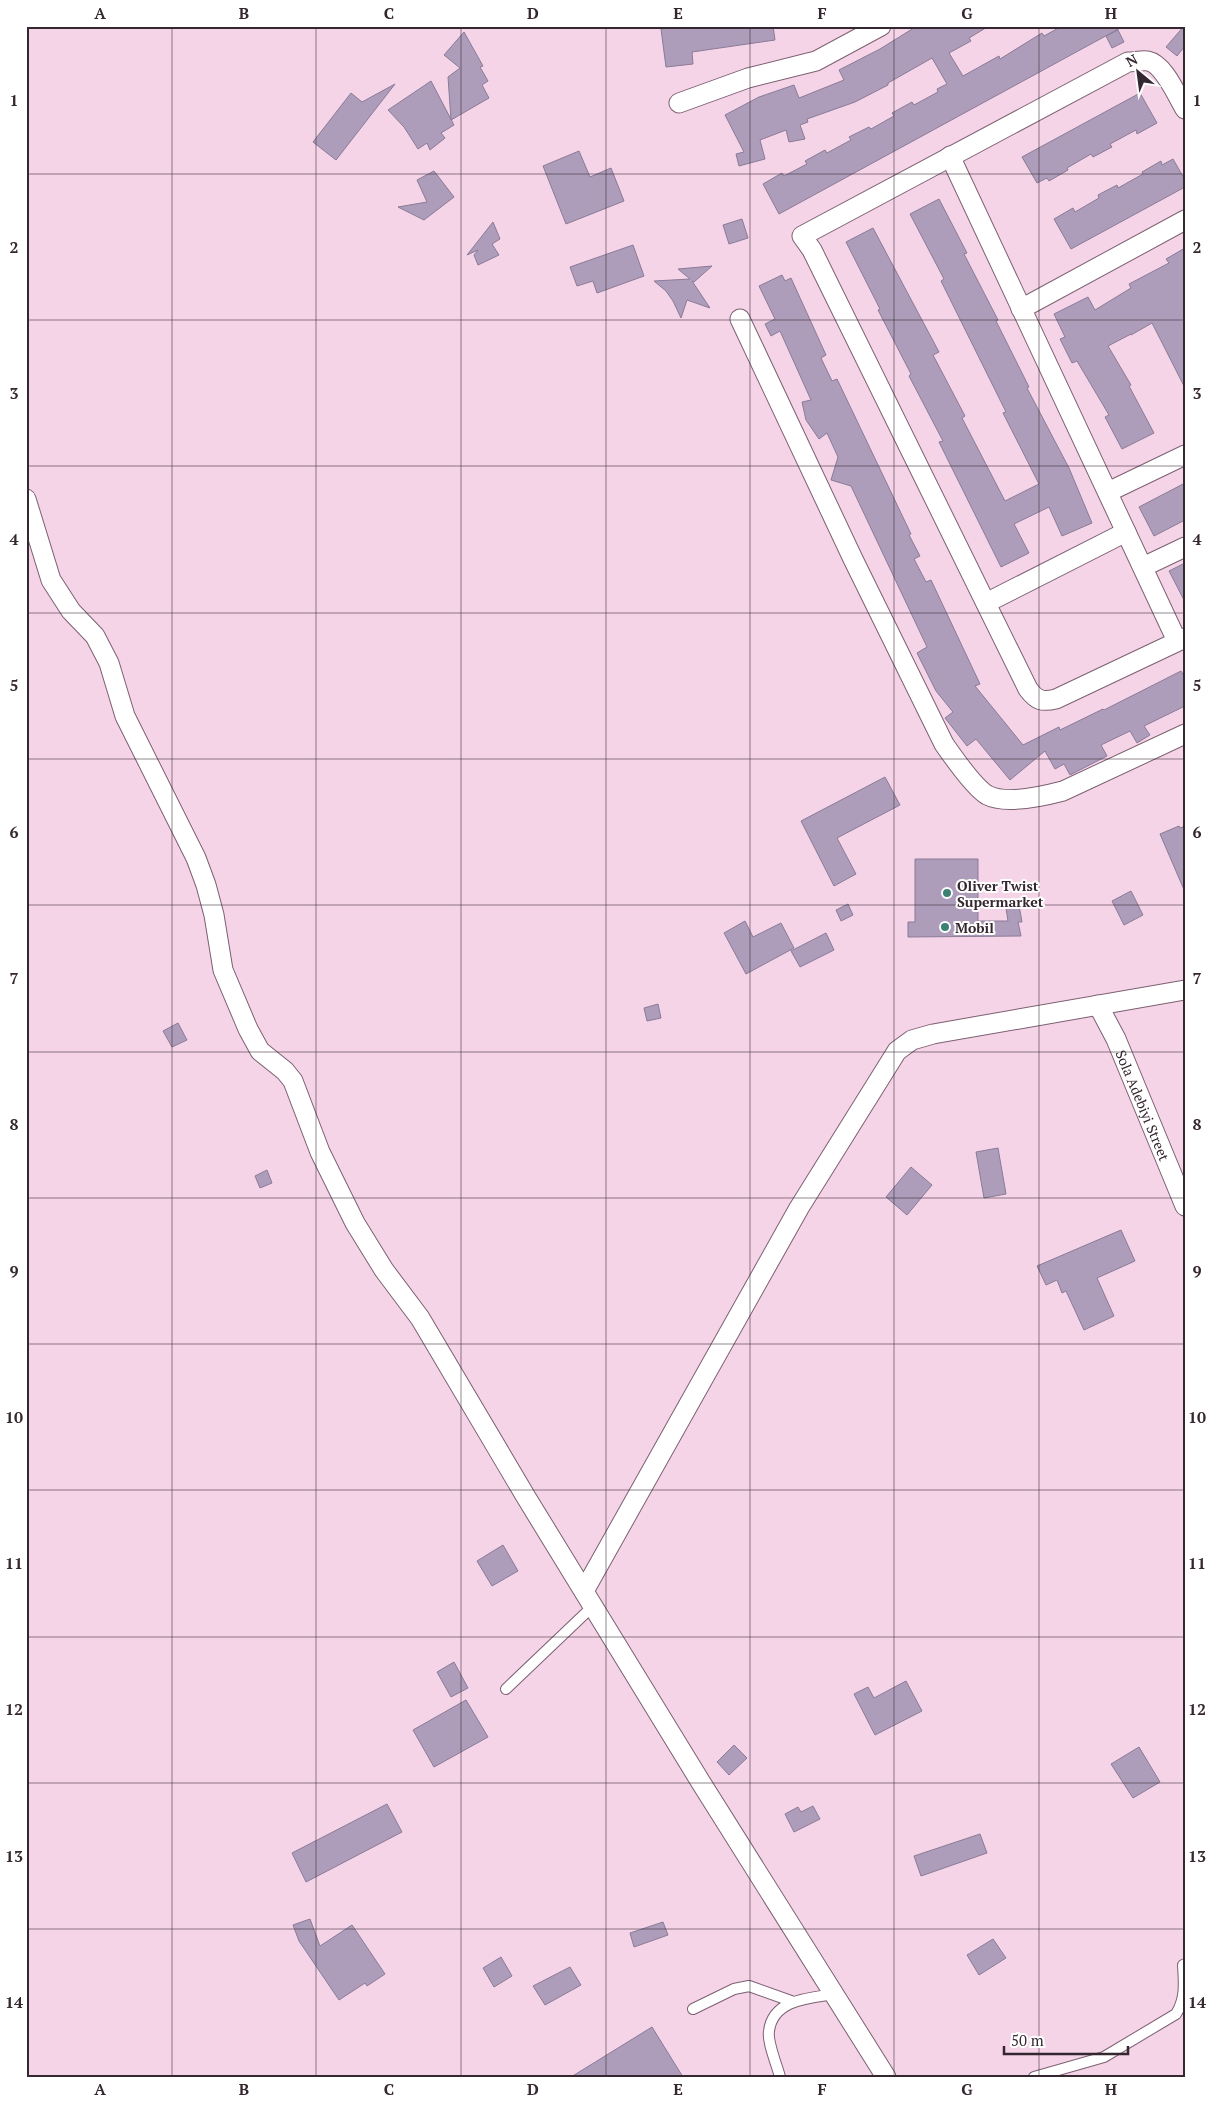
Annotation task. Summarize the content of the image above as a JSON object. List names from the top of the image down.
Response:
{
  "streets": {
    "street": ["Sola Adebiyi Street"]
  },
  "places": ["Oliver Twist Supermarket", "Mobil"],
  "scale_bar": "50 m",
  "north": "top left",
  "grid": {
    "columns": [
      "A",
      "B",
      "C",
      "D",
      "E",
      "F",
      "G",
      "H"
    ],
    "rows": [
      "1",
      "2",
      "3",
      "4",
      "5",
      "6",
      "7",
      "8",
      "9",
      "10",
      "11",
      "12",
      "13",
      "14"
    ]
  }
}
